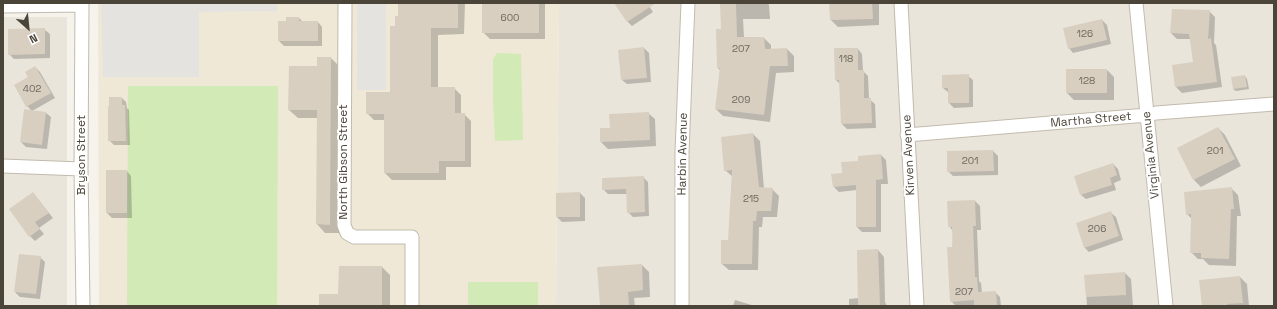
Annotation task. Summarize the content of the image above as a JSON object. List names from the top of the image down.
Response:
{
  "streets": {
    "street": [
      "Martha Street",
      "Harbin Avenue",
      "Bryson Street",
      "Kirven Avenue",
      "Virginia Avenue",
      "North Gibson Street"
    ]
  },
  "crossings": [
    ["Martha Street", "Kirven Avenue"],
    ["Martha Street", "Virginia Avenue"]
  ],
  "house_numbers": [
    "600",
    "126",
    "207",
    "118",
    "128",
    "402",
    "209",
    "201",
    "201",
    "215",
    "206",
    "207"
  ],
  "north": "bottom right"
}
